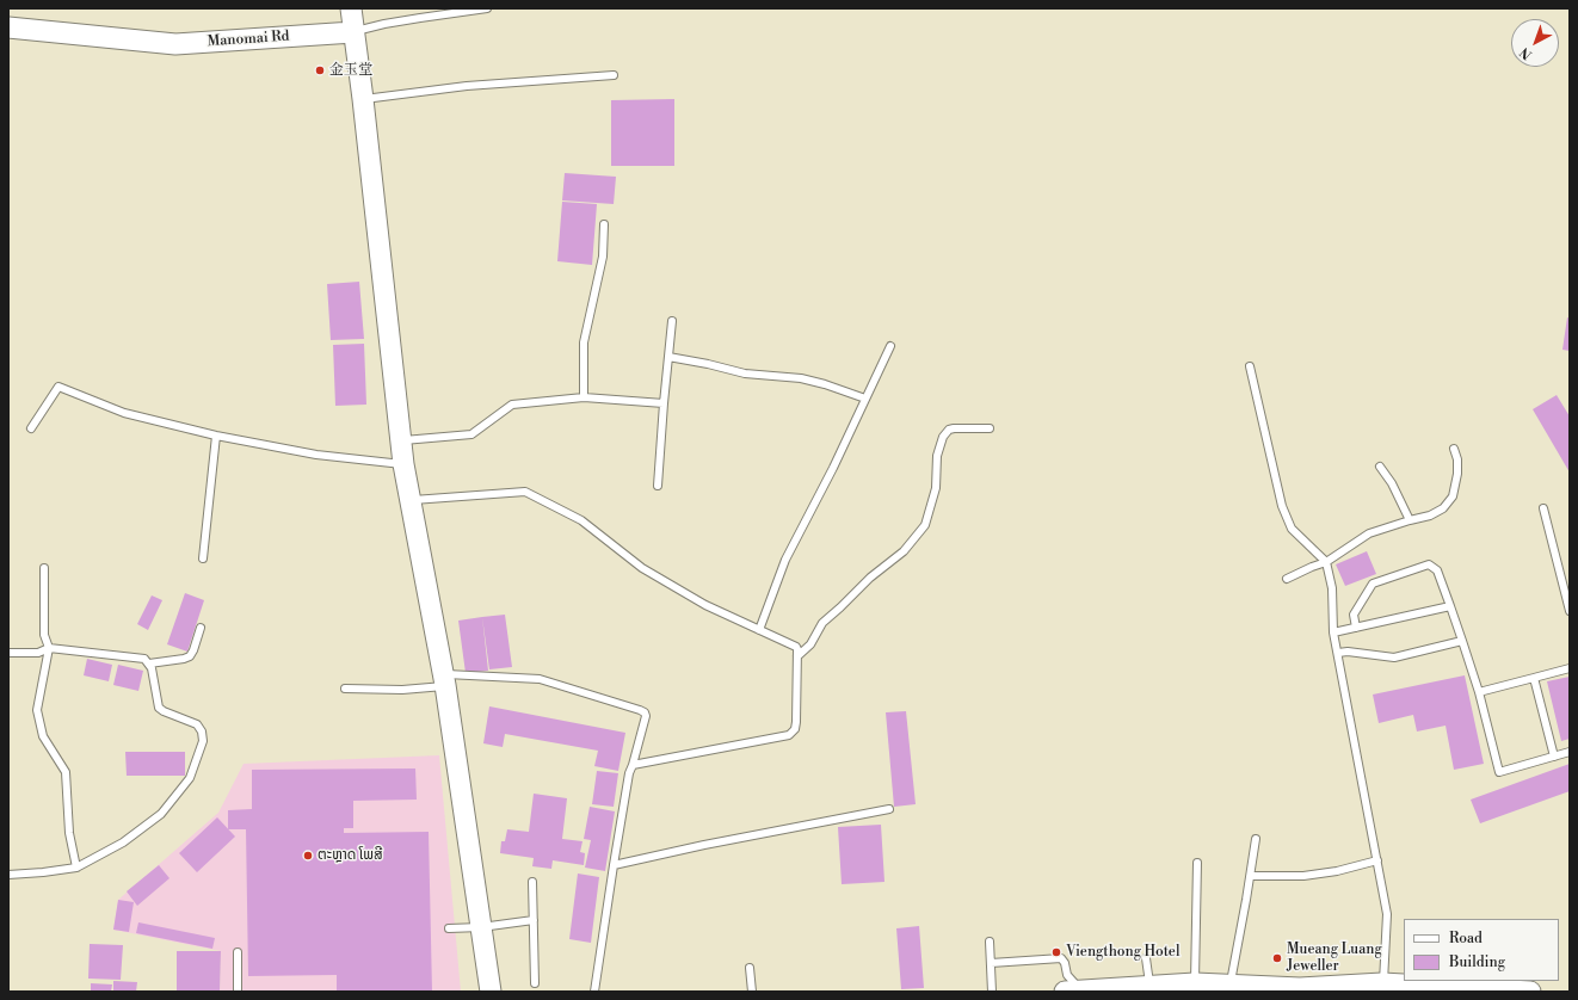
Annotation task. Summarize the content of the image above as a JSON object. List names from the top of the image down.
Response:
{
  "streets": {
    "street": ["Manomai Rd"]
  },
  "places": [
    "金玉堂",
    "ຕະຫຼາດ ໂພສີ",
    "Viengthong Hotel",
    "Mueang Luang Jeweller"
  ],
  "legend": ["Road", "Building"],
  "north": "bottom left"
}
